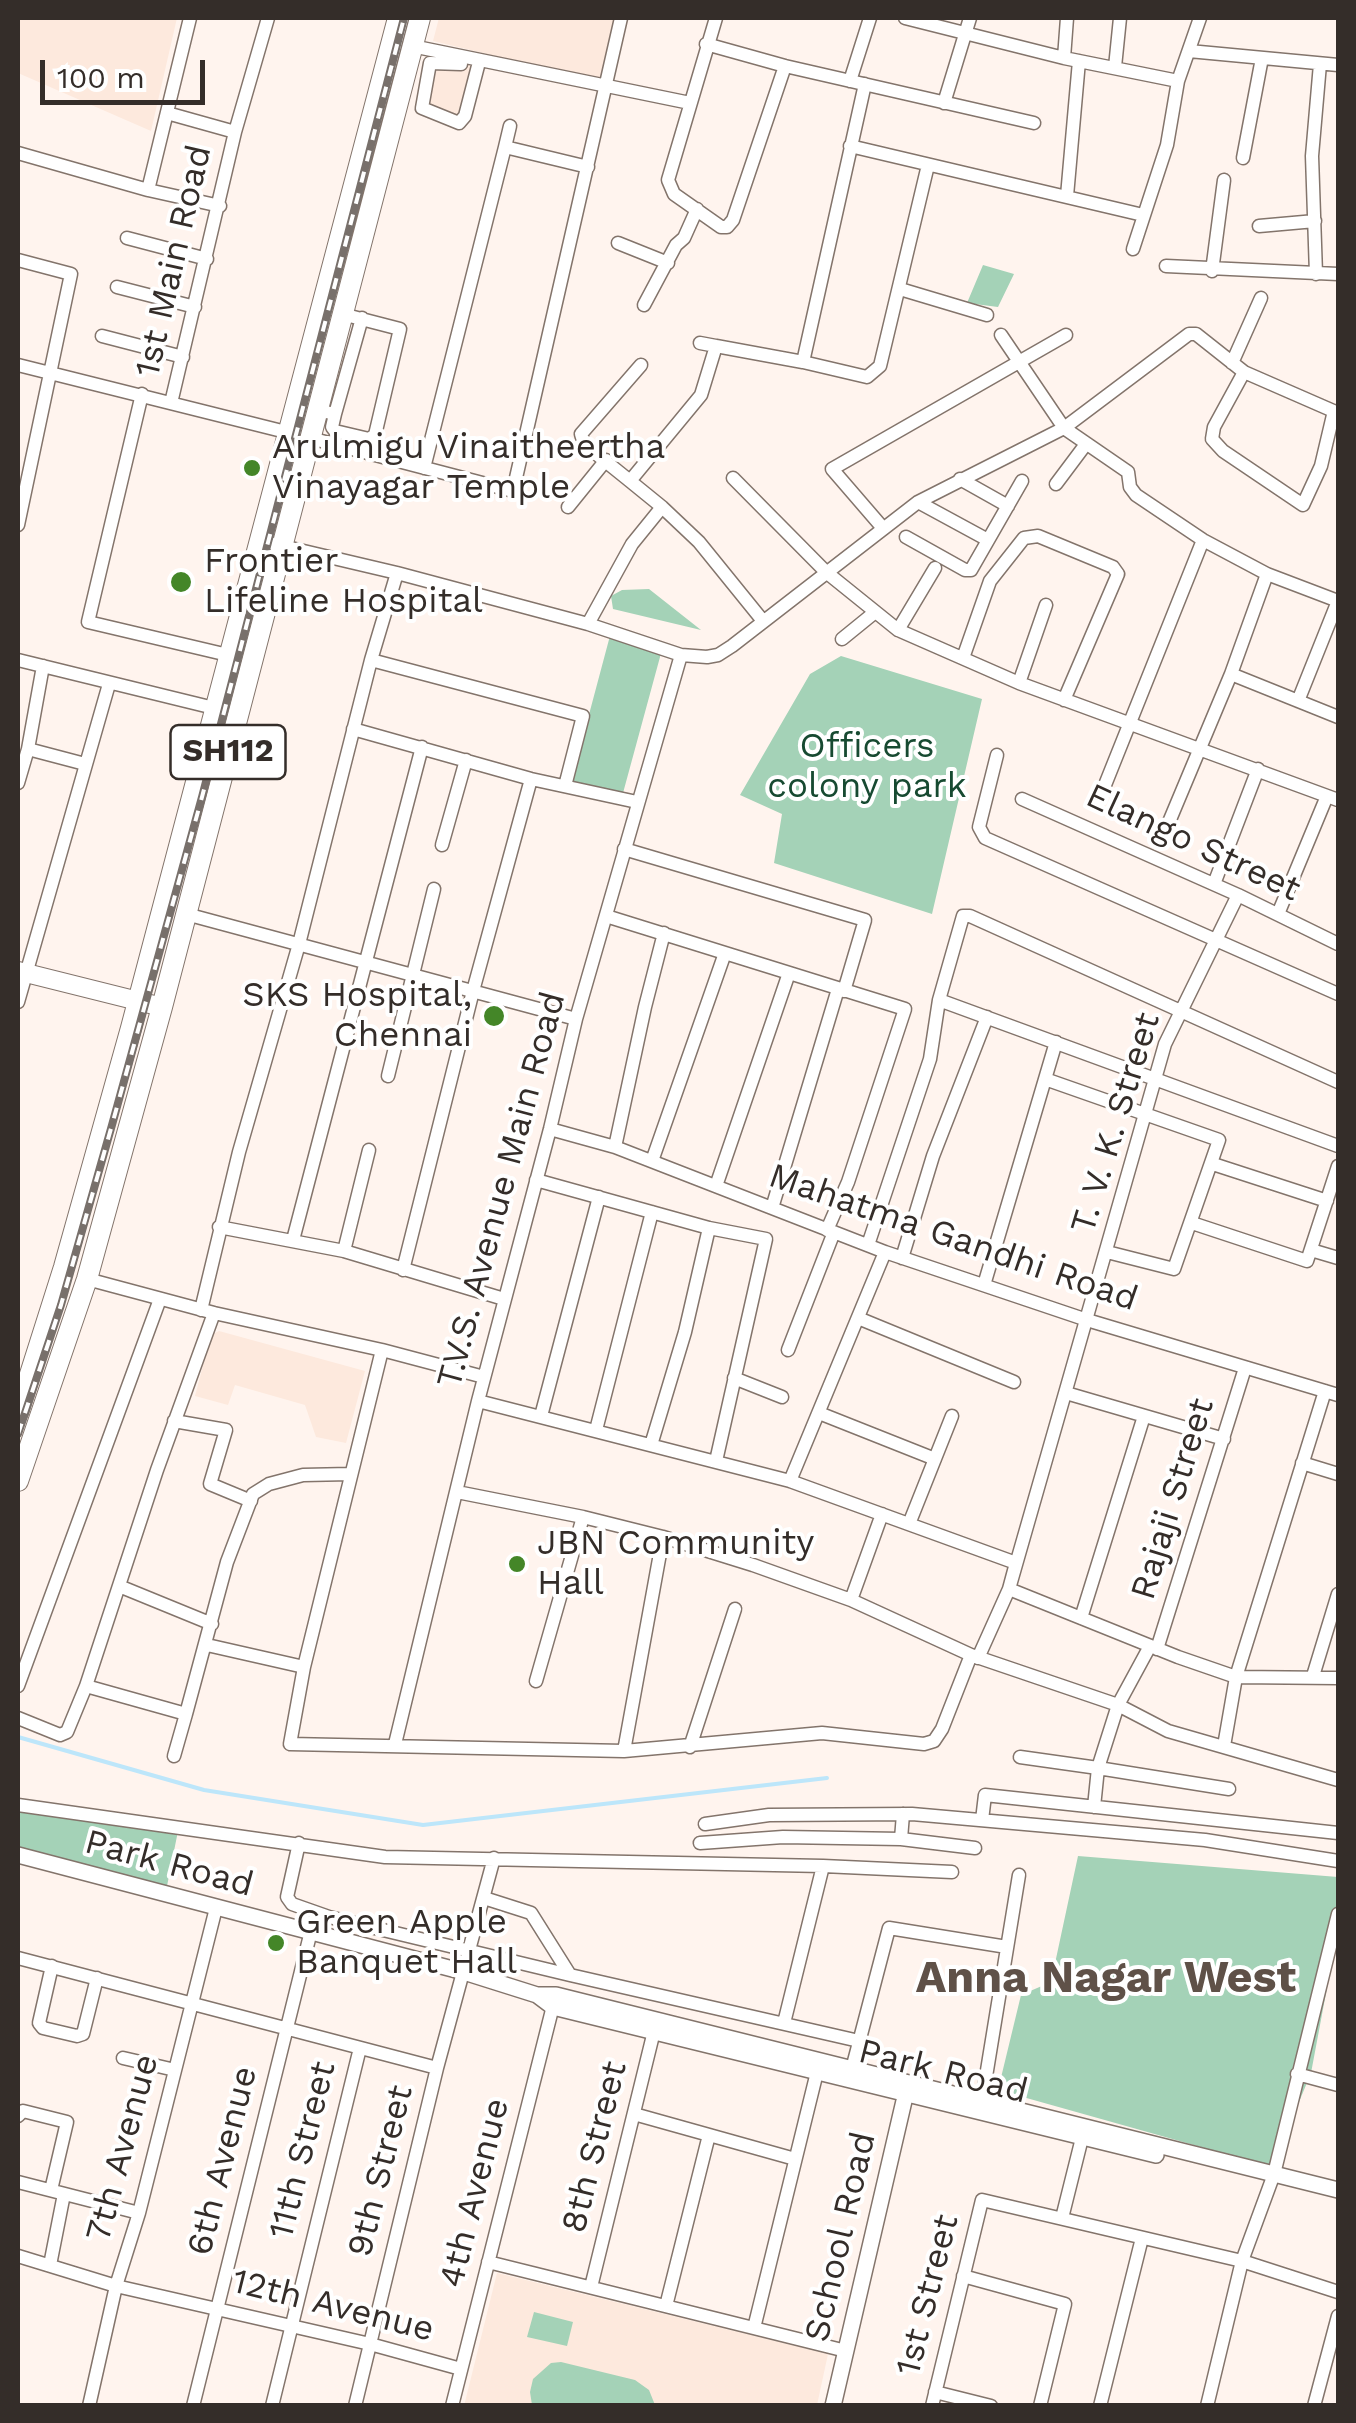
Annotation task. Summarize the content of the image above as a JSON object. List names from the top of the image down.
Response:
{
  "streets": {
    "main road": ["SH112"],
    "street": [
      "1st Main Road",
      "Elango Street",
      "T. V. K. Street",
      "T.V.S. Avenue Main Road",
      "Mahatma Gandhi Road",
      "Rajaji Street",
      "Park Road",
      "8th Street",
      "7th Avenue",
      "11th Street",
      "6th Avenue",
      "9th Street",
      "4th Avenue",
      "School Road",
      "1st Street",
      "12th Avenue"
    ]
  },
  "crossings": [
    ["Elango Street", "T. V. K. Street"],
    ["T. V. K. Street", "Mahatma Gandhi Road"],
    ["T.V.S. Avenue Main Road", "Mahatma Gandhi Road"],
    ["Mahatma Gandhi Road", "Rajaji Street"],
    ["Park Road", "8th Street"],
    ["Park Road", "7th Avenue"],
    ["Park Road", "6th Avenue"],
    ["Park Road", "9th Street"],
    ["Park Road", "4th Avenue"],
    ["Park Road", "School Road"],
    ["7th Avenue", "12th Avenue"],
    ["11th Street", "12th Avenue"],
    ["6th Avenue", "12th Avenue"],
    ["9th Street", "12th Avenue"],
    ["4th Avenue", "12th Avenue"]
  ],
  "districts": ["Anna Nagar West"],
  "parks": ["Officers colony park"],
  "places": [
    "Arulmigu Vinaitheertha Vinayagar Temple",
    "Frontier Lifeline Hospital",
    "SKS Hospital, Chennai",
    "JBN Community Hall",
    "Green Apple Banquet Hall"
  ],
  "scale_bar": "100 m"
}
